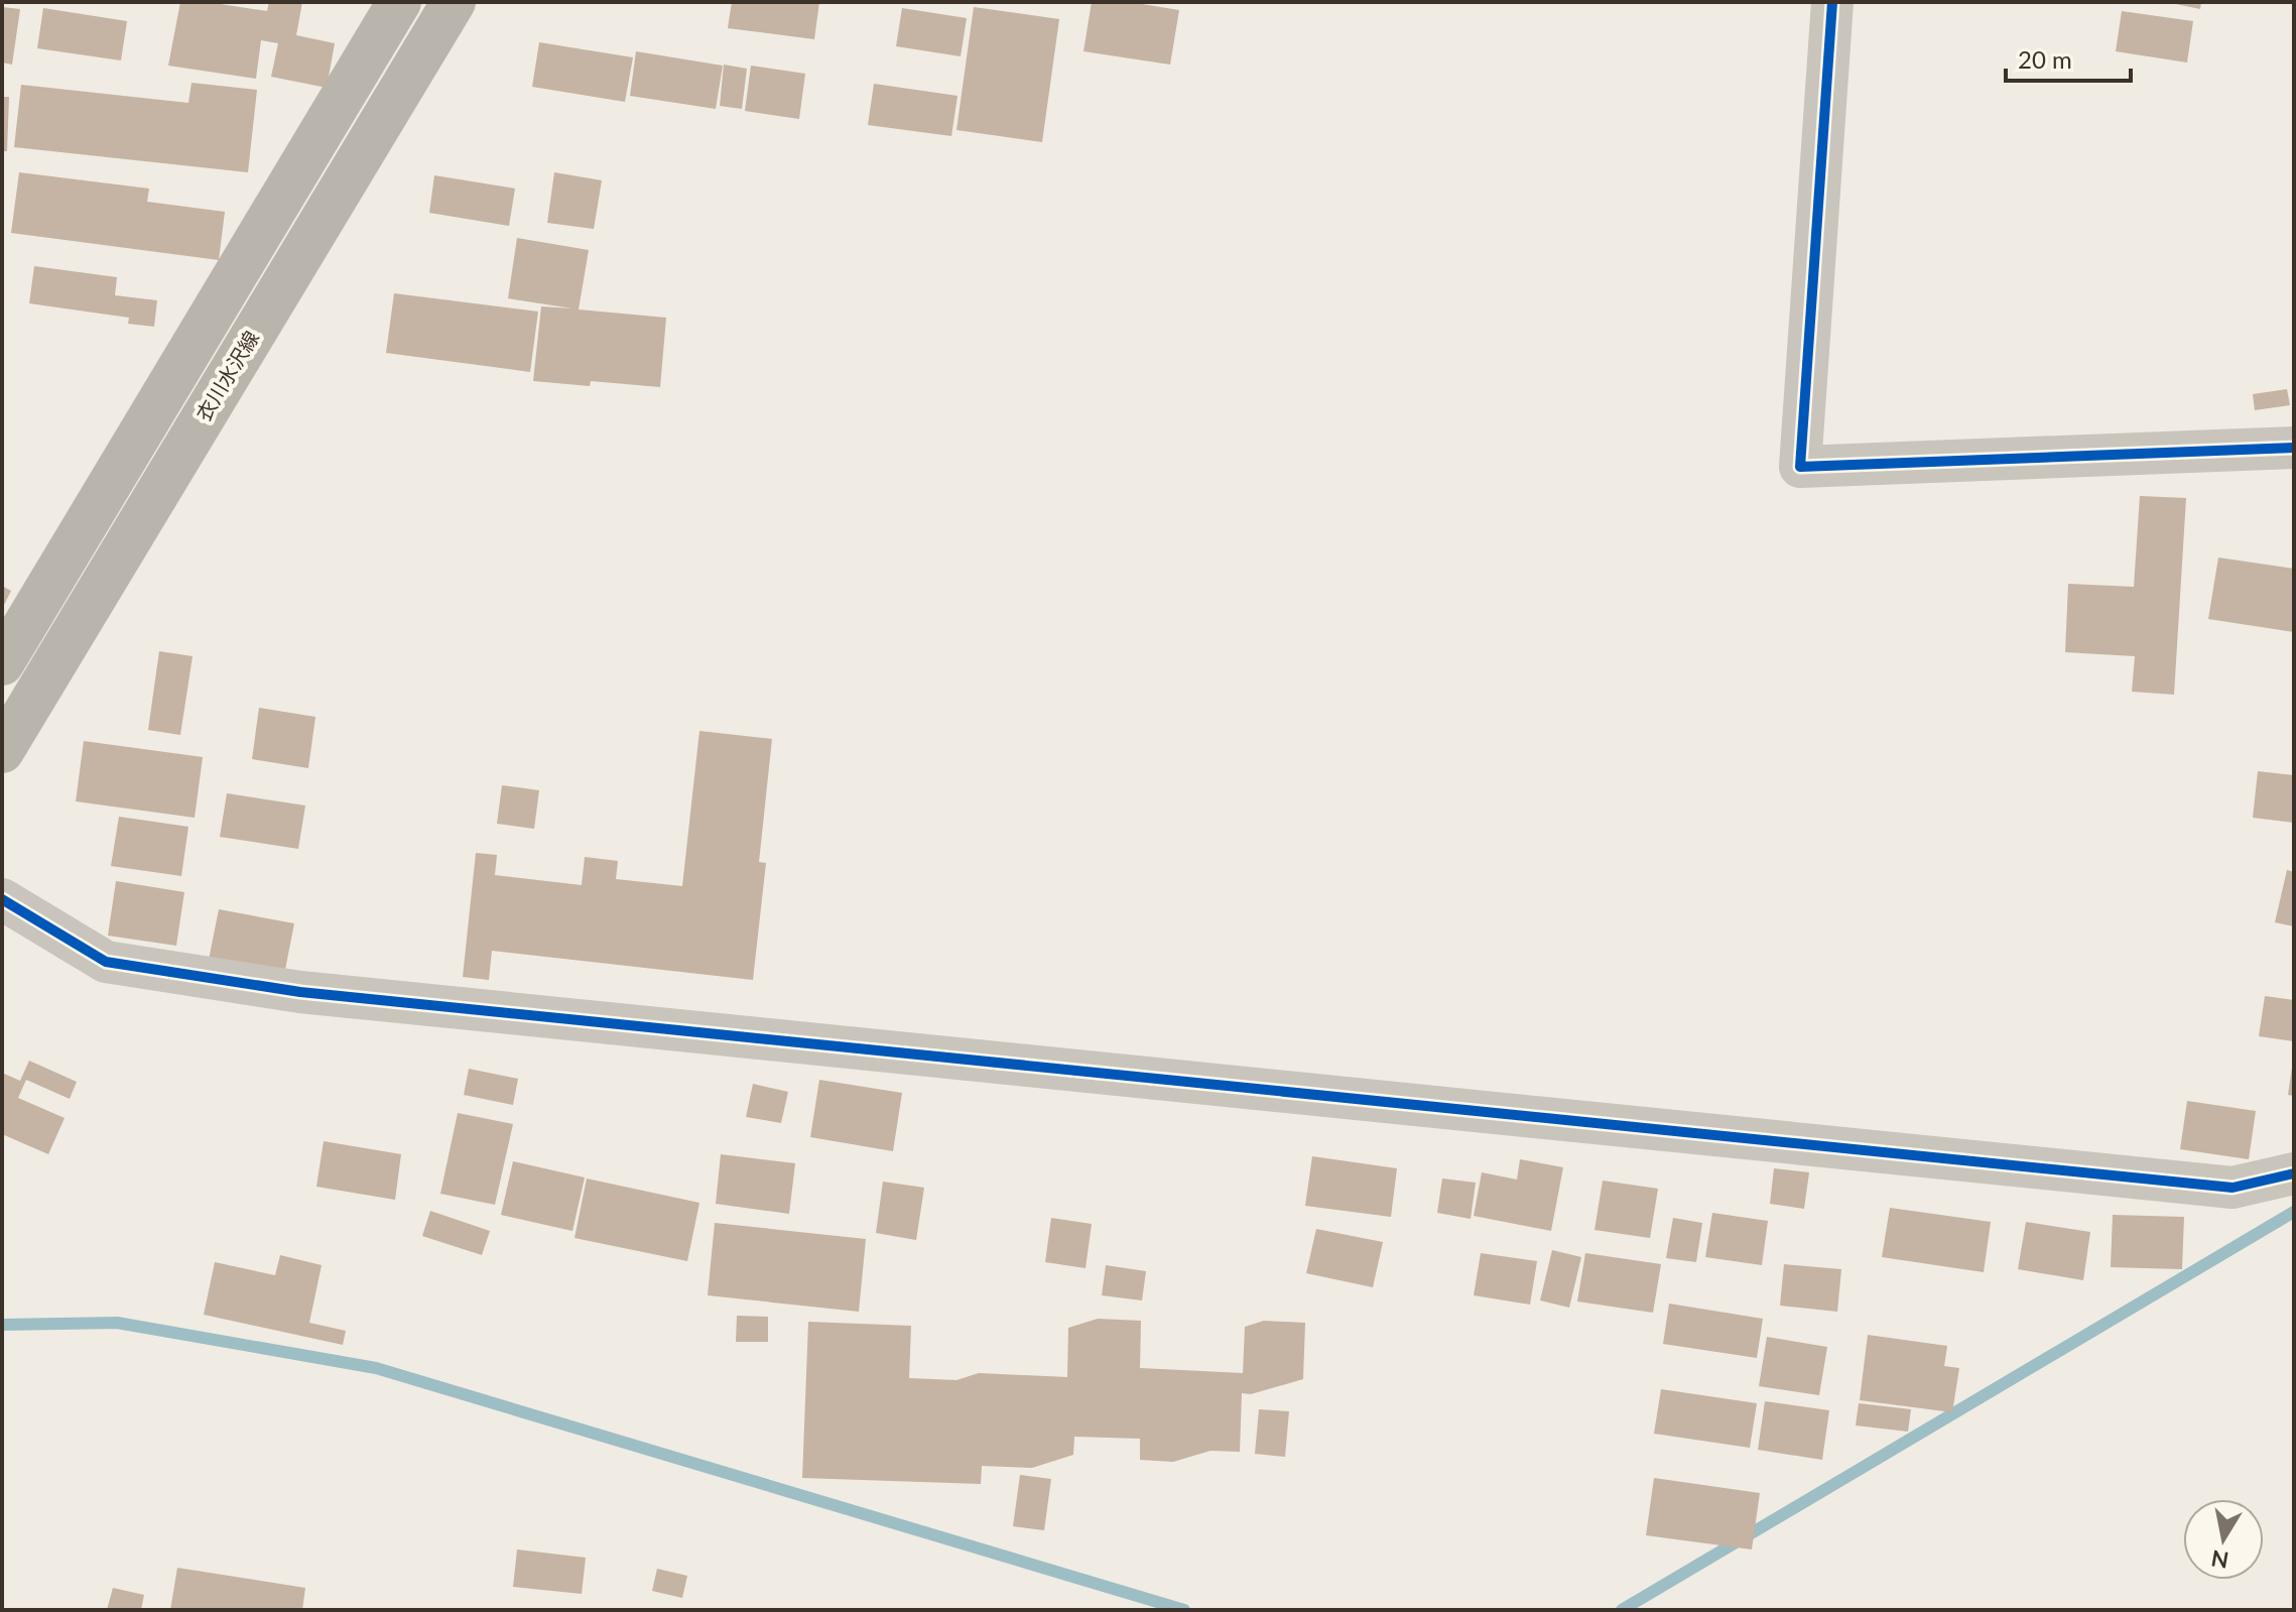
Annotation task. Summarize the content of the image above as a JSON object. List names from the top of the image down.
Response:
{
  "streets": {
    "main road": ["衣川水沢線"]
  },
  "scale_bar": "20 m",
  "north": "bottom"
}
